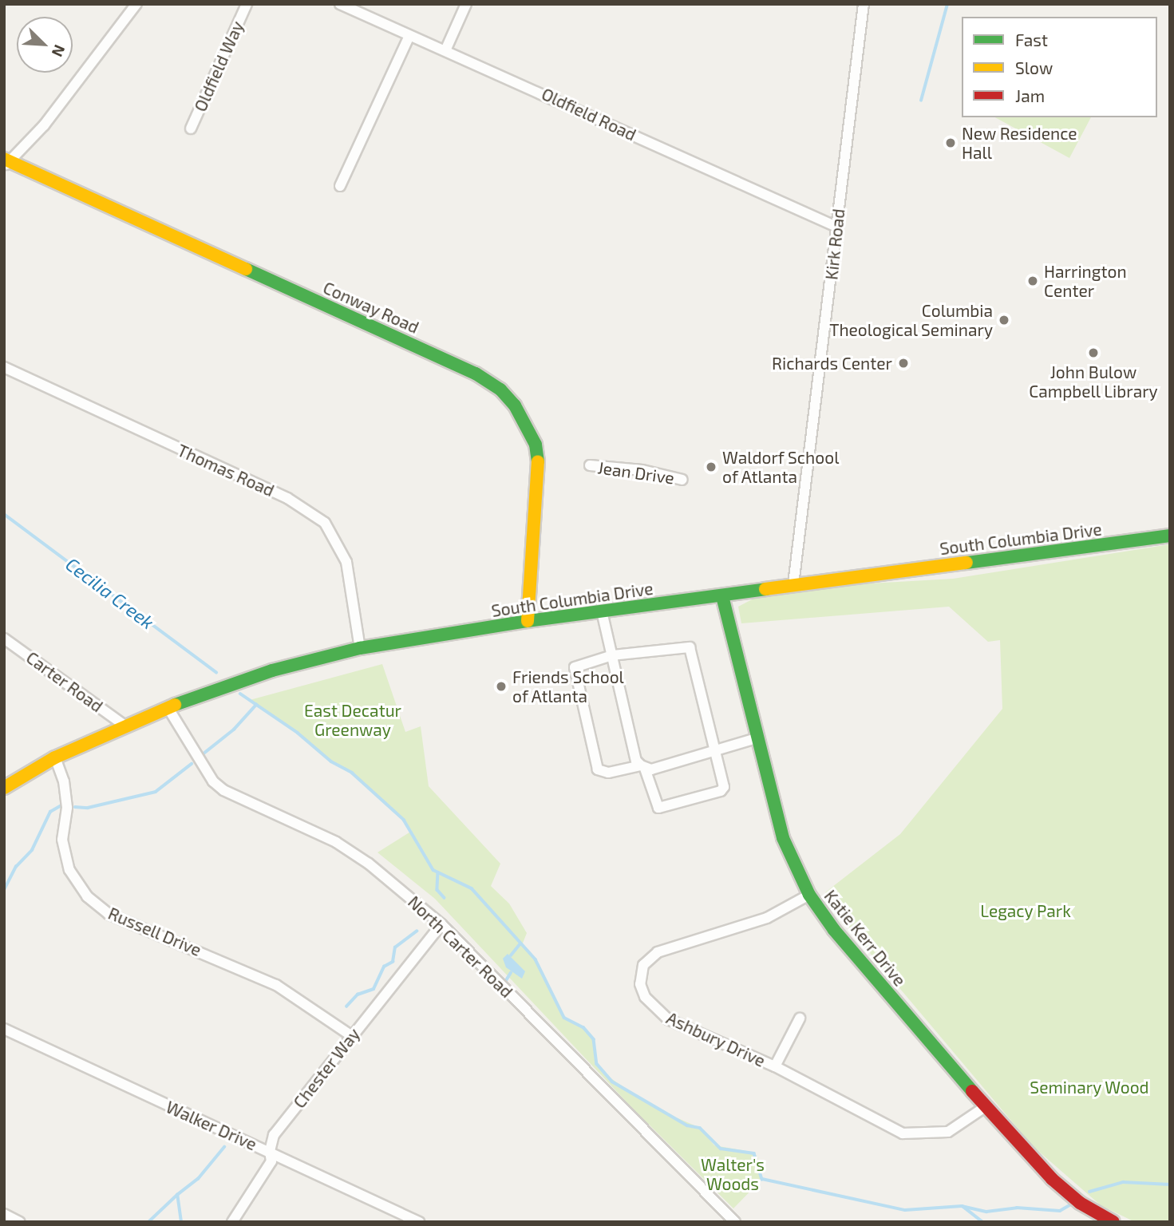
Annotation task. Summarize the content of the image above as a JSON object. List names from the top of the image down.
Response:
{
  "streets": {
    "street": [
      "Oldfield Way",
      "Oldfield Road",
      "Kirk Road",
      "Conway Road",
      "Thomas Road",
      "Jean Drive",
      "South Columbia Drive",
      "Carter Road",
      "Russell Drive",
      "Katie Kerr Drive",
      "North Carter Road",
      "Ashbury Drive",
      "Chester Way",
      "Walker Drive"
    ]
  },
  "crossings": [
    ["Oldfield Road", "Kirk Road"],
    ["Kirk Road", "South Columbia Drive"],
    ["Conway Road", "South Columbia Drive"],
    ["Thomas Road", "South Columbia Drive"],
    ["South Columbia Drive", "Carter Road"],
    ["South Columbia Drive", "Russell Drive"],
    ["South Columbia Drive", "Katie Kerr Drive"],
    ["South Columbia Drive", "North Carter Road"],
    ["Russell Drive", "Chester Way"],
    ["Katie Kerr Drive", "Ashbury Drive"],
    ["North Carter Road", "Chester Way"],
    ["Chester Way", "Walker Drive"]
  ],
  "water": ["Cecilia Creek"],
  "parks": [
    "East Decatur Greenway",
    "Legacy Park",
    "Seminary Wood",
    "Walter's Woods"
  ],
  "places": [
    "New Residence Hall",
    "Harrington Center",
    "Columbia Theological Seminary",
    "John Bulow Campbell Library",
    "Richards Center",
    "Waldorf School of Atlanta",
    "Friends School of Atlanta"
  ],
  "legend": ["Fast", "Slow", "Jam"],
  "north": "bottom right"
}
